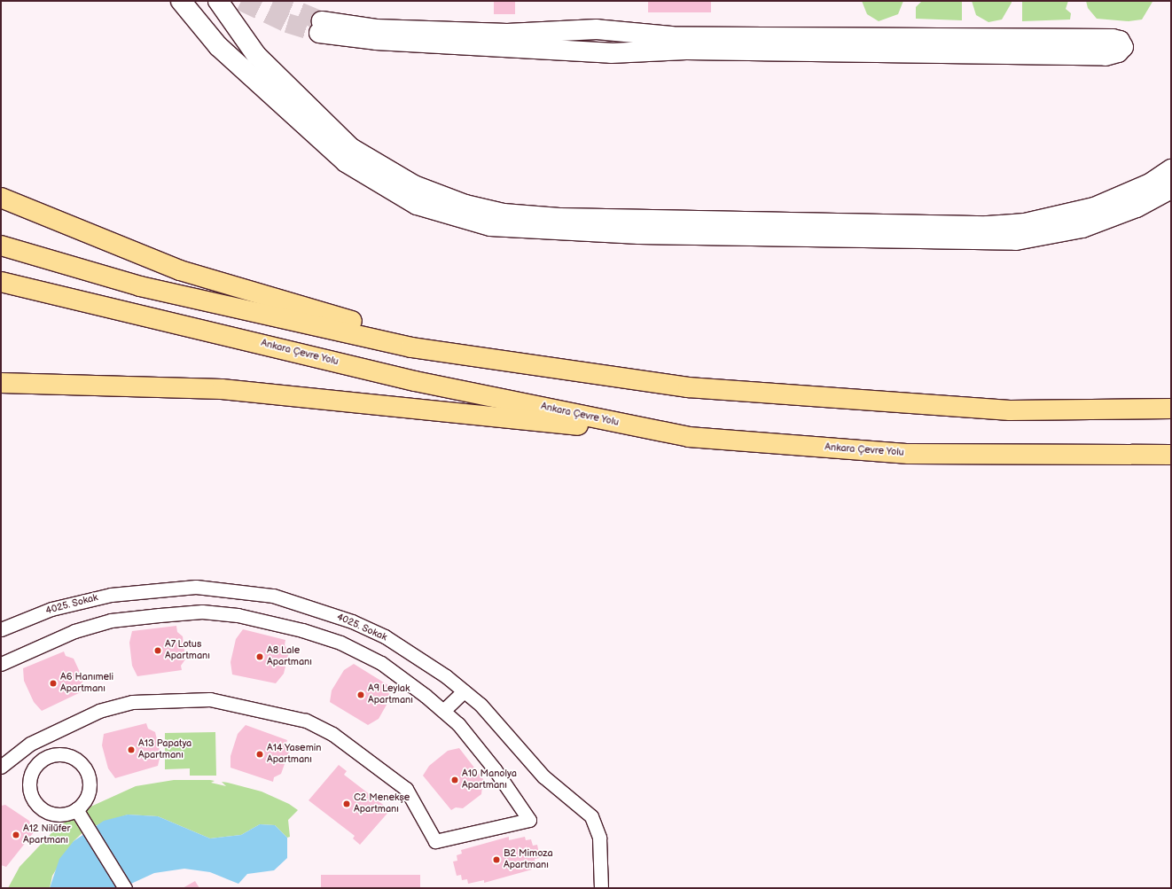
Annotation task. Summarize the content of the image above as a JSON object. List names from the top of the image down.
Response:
{
  "streets": {
    "highway": ["Ankara Çevre Yolu"],
    "street": ["4025. Sokak"]
  },
  "places": [
    "A7 Lotus Apartmanı",
    "A8 Lale Apartmanı",
    "A6 Hanımeli Apartmanı",
    "A9 Leylak Apartmanı",
    "A13 Papatya Apartmanı",
    "A14 Yasemin Apartmanı",
    "A10 Manolya Apartmanı",
    "C2 Menekşe Apartmanı",
    "A12 Nilüfer Apartmanı",
    "B2 Mimoza Apartmanı"
  ]
}
